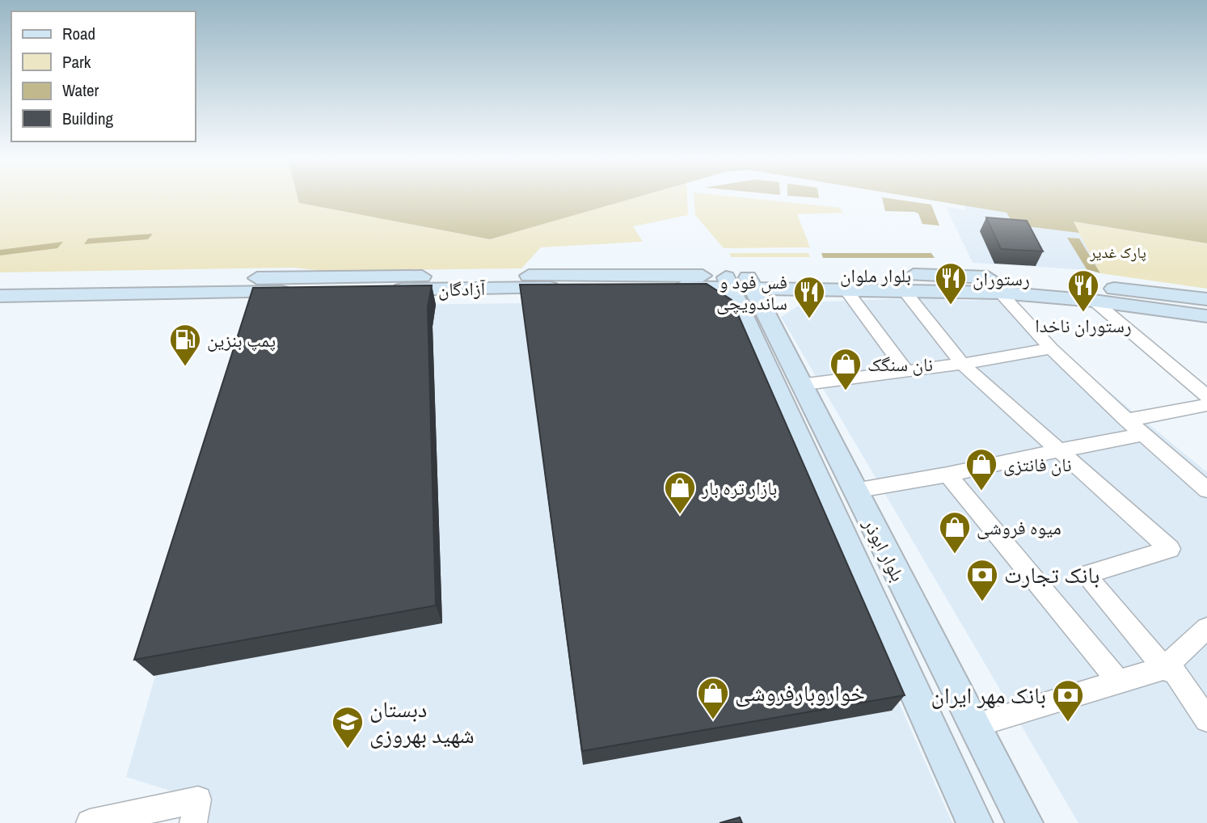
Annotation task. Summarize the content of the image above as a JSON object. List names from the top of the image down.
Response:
{
  "streets": {
    "main road": ["بلوار ملوان", "آزادگان", "بلوار ابوذر"]
  },
  "crossings": [
    ["بلوار ملوان", "آزادگان"],
    ["بلوار ملوان", "بلوار ابوذر"],
    ["آزادگان", "بلوار ابوذر"]
  ],
  "parks": ["پارک غدیر"],
  "places": {
    "restaurant": ["رستوران", "رستوران ناخدا", "فس فود و ساندویچی"],
    "fuel station": ["پمپ بنزین"],
    "shop": [
      "نان سنگک",
      "نان فانتزی",
      "بازار تره بار",
      "میوه فروشی",
      "خواروبارفروشی"
    ],
    "bank": ["بانک تجارت", "بانک مهر ایران"],
    "school or university": ["دبستان شهید بهروزی"]
  },
  "legend": [
    "Road",
    "Park",
    "Water",
    "Building"
  ]
}
